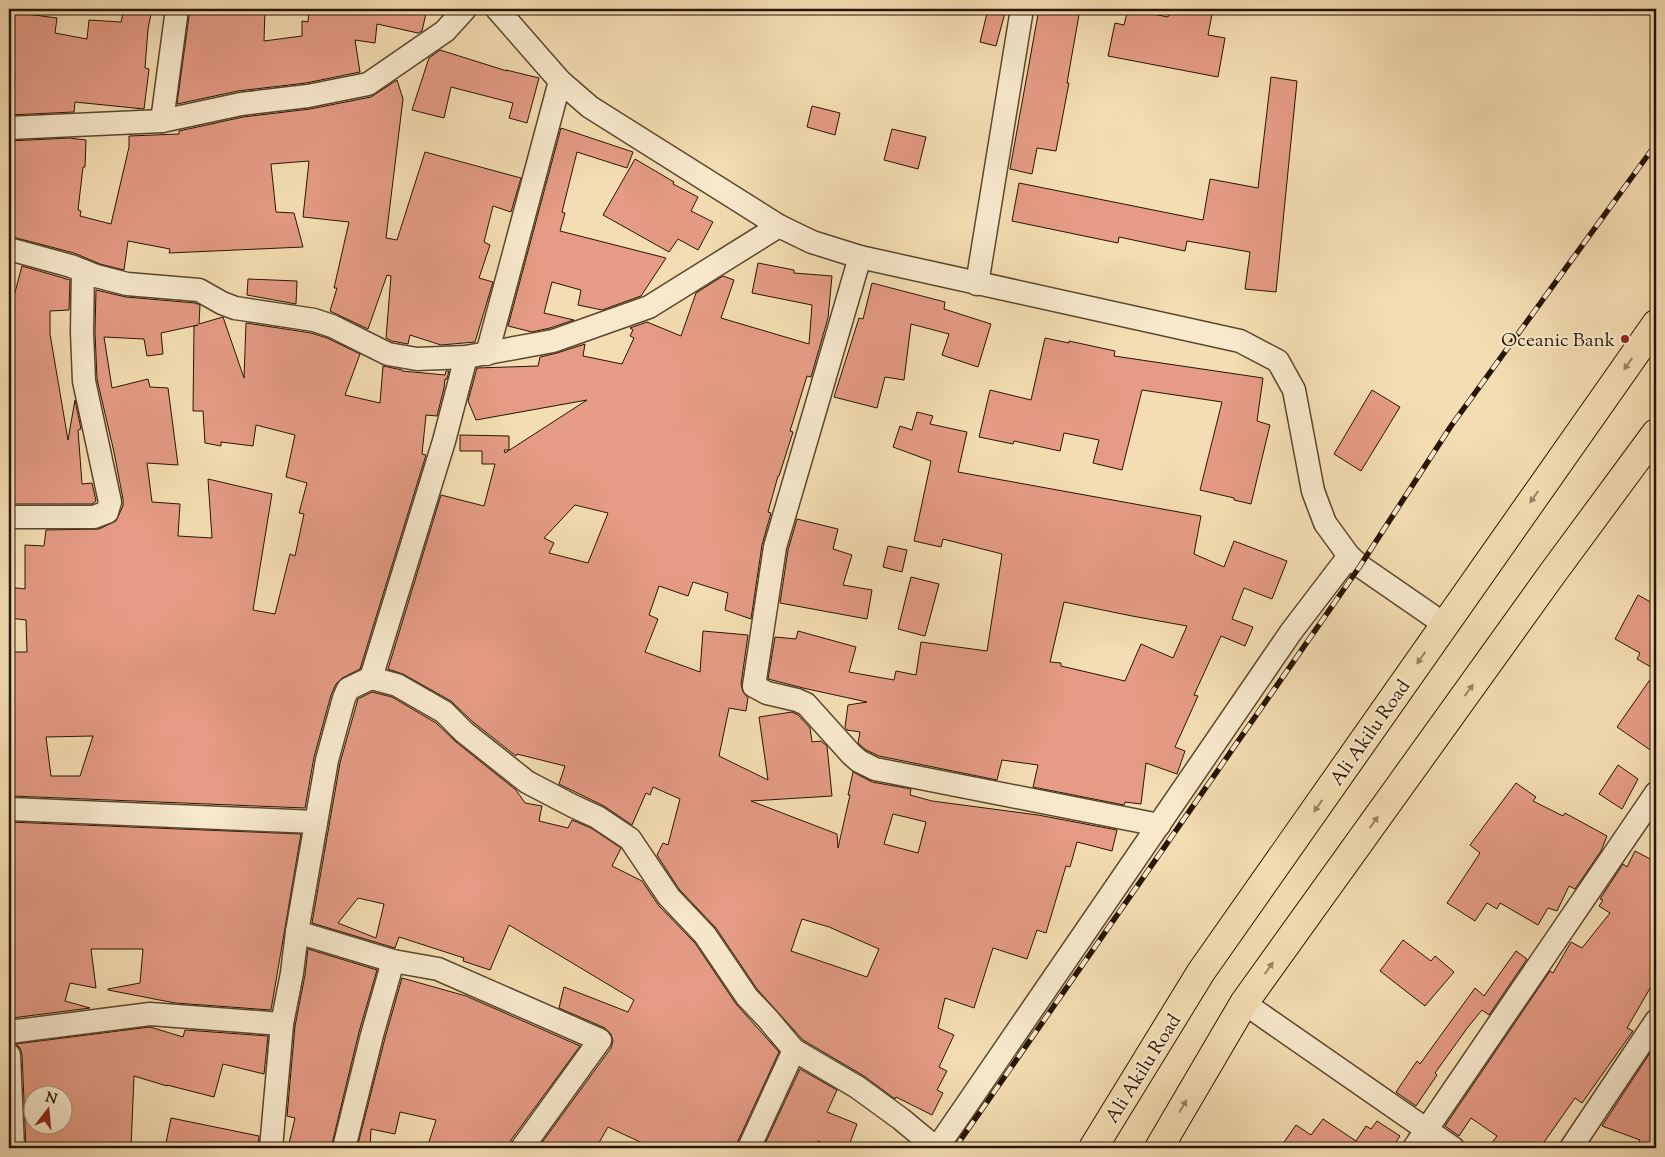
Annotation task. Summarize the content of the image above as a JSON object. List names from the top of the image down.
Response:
{
  "streets": {
    "main road": ["Ali Akilu Road"]
  },
  "places": ["Oceanic Bank"],
  "north": "top"
}
